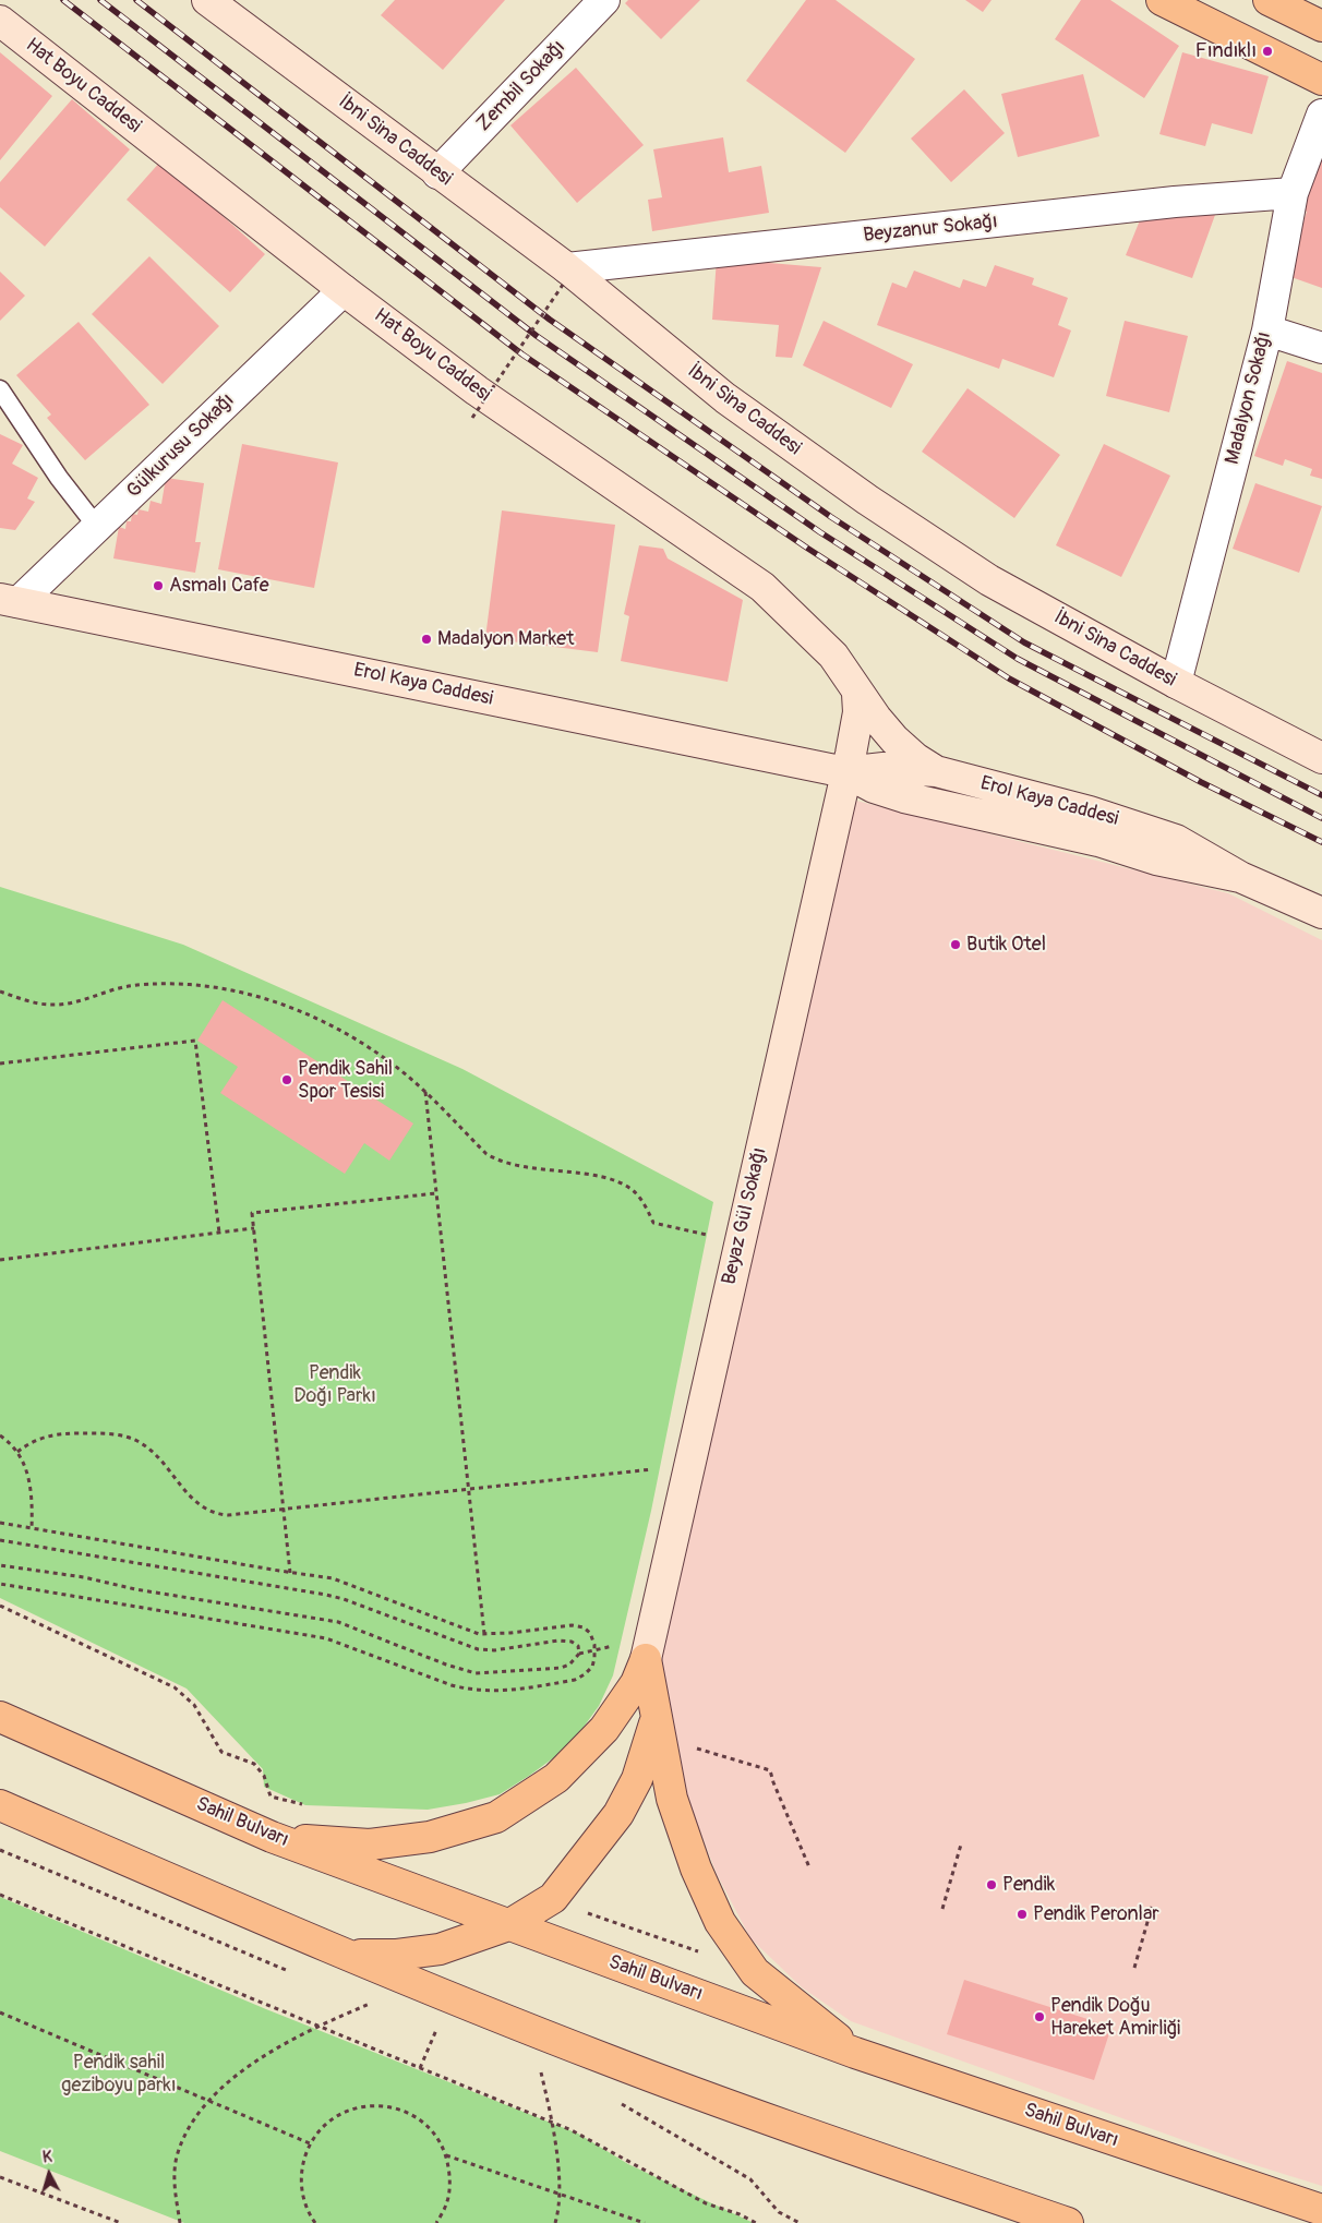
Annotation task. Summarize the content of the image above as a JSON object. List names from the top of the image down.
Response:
{
  "streets": {
    "main road": ["Sahil Bulvarı"],
    "street": [
      "Hat Boyu Caddesi",
      "Zembil Sokağı",
      "İbni Sina Caddesi",
      "Beyzanur Sokağı",
      "Madalyon Sokağı",
      "Gülkurusu Sokağı",
      "Erol Kaya Caddesi",
      "Beyaz Gül Sokağı"
    ]
  },
  "crossings": [
    ["Hat Boyu Caddesi", "Gülkurusu Sokağı"],
    ["Hat Boyu Caddesi", "Erol Kaya Caddesi"],
    ["Hat Boyu Caddesi", "Beyaz Gül Sokağı"],
    ["Zembil Sokağı", "İbni Sina Caddesi"],
    ["İbni Sina Caddesi", "Beyzanur Sokağı"],
    ["İbni Sina Caddesi", "Madalyon Sokağı"],
    ["Beyzanur Sokağı", "Madalyon Sokağı"],
    ["Gülkurusu Sokağı", "Erol Kaya Caddesi"],
    ["Erol Kaya Caddesi", "Beyaz Gül Sokağı"]
  ],
  "parks": ["Pendik Doğı Parkı", "Pendik sahil geziboyu parkı"],
  "places": [
    "Fındıklı",
    "Asmalı Cafe",
    "Madalyon Market",
    "Butik Otel",
    "Pendik Sahil Spor Tesisi",
    "Pendik",
    "Pendik Peronlar",
    "Pendik Doğu Hareket Amirliği"
  ],
  "north": "top"
}
